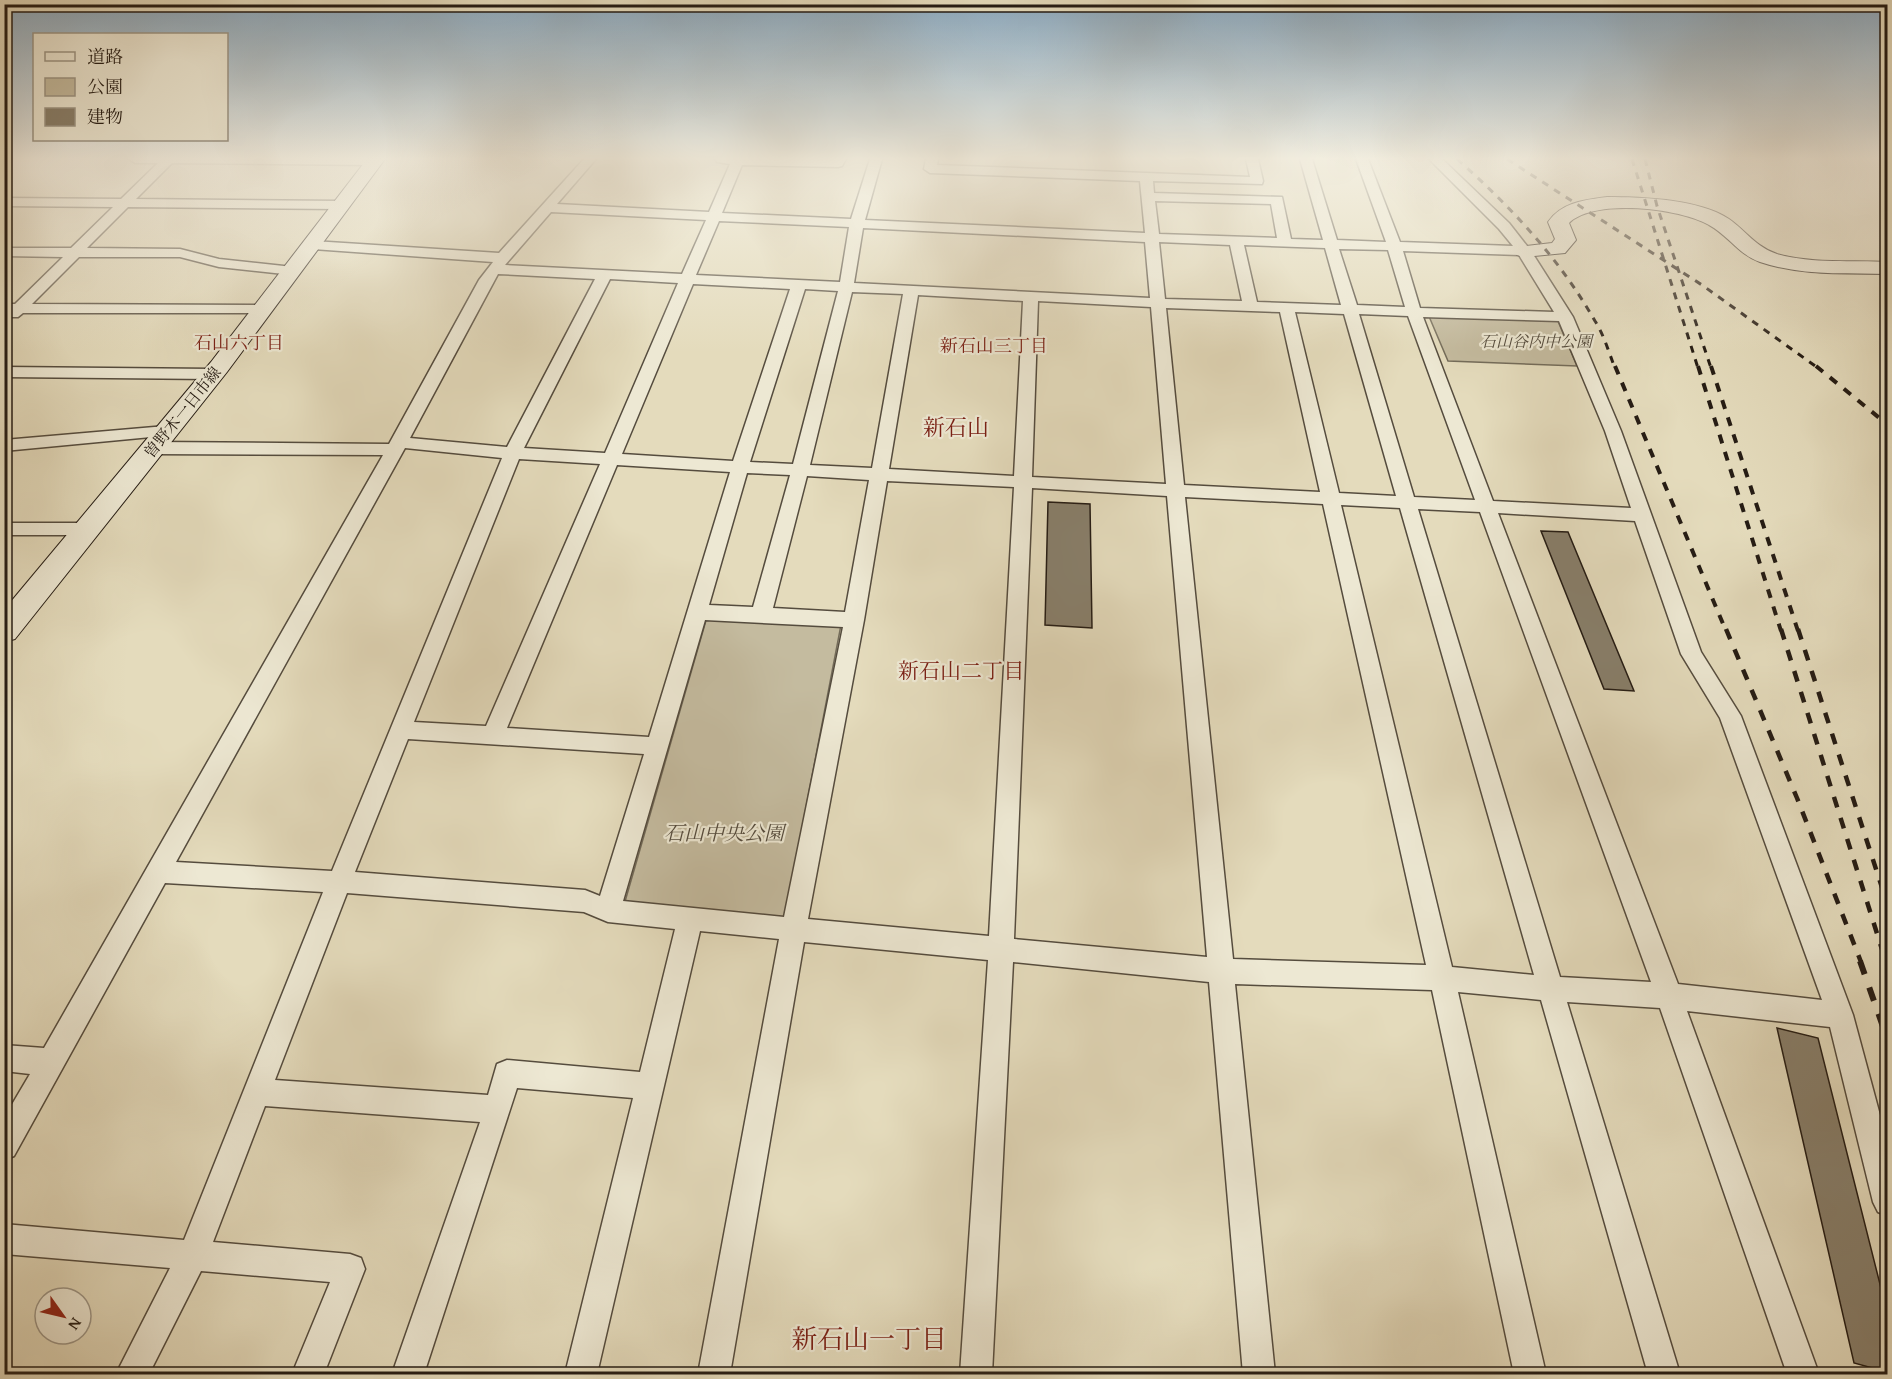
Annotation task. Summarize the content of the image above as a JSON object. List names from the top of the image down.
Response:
{
  "streets": {
    "main road": ["曽野木一日市線"]
  },
  "districts": [
    "石山六丁目",
    "新石山三丁目",
    "新石山",
    "新石山二丁目",
    "新石山一丁目"
  ],
  "parks": ["石山谷内中公園", "石山中央公園"],
  "legend": ["道路", "公園", "建物"],
  "north": "bottom right"
}
